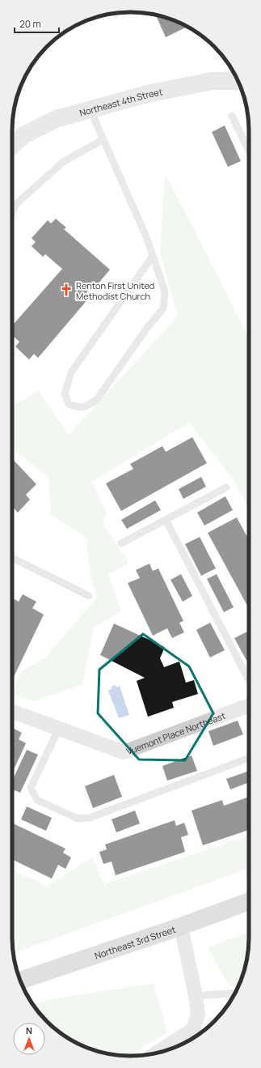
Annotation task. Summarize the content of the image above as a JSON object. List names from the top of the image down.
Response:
{
  "streets": {
    "main road": ["Northeast 3rd Street"],
    "street": ["Northeast 4th Street", "Vuemont Place Northeast"]
  },
  "places": {
    "church": ["Renton First United Methodist Church"]
  },
  "scale_bar": "20 m",
  "north": "top"
}
